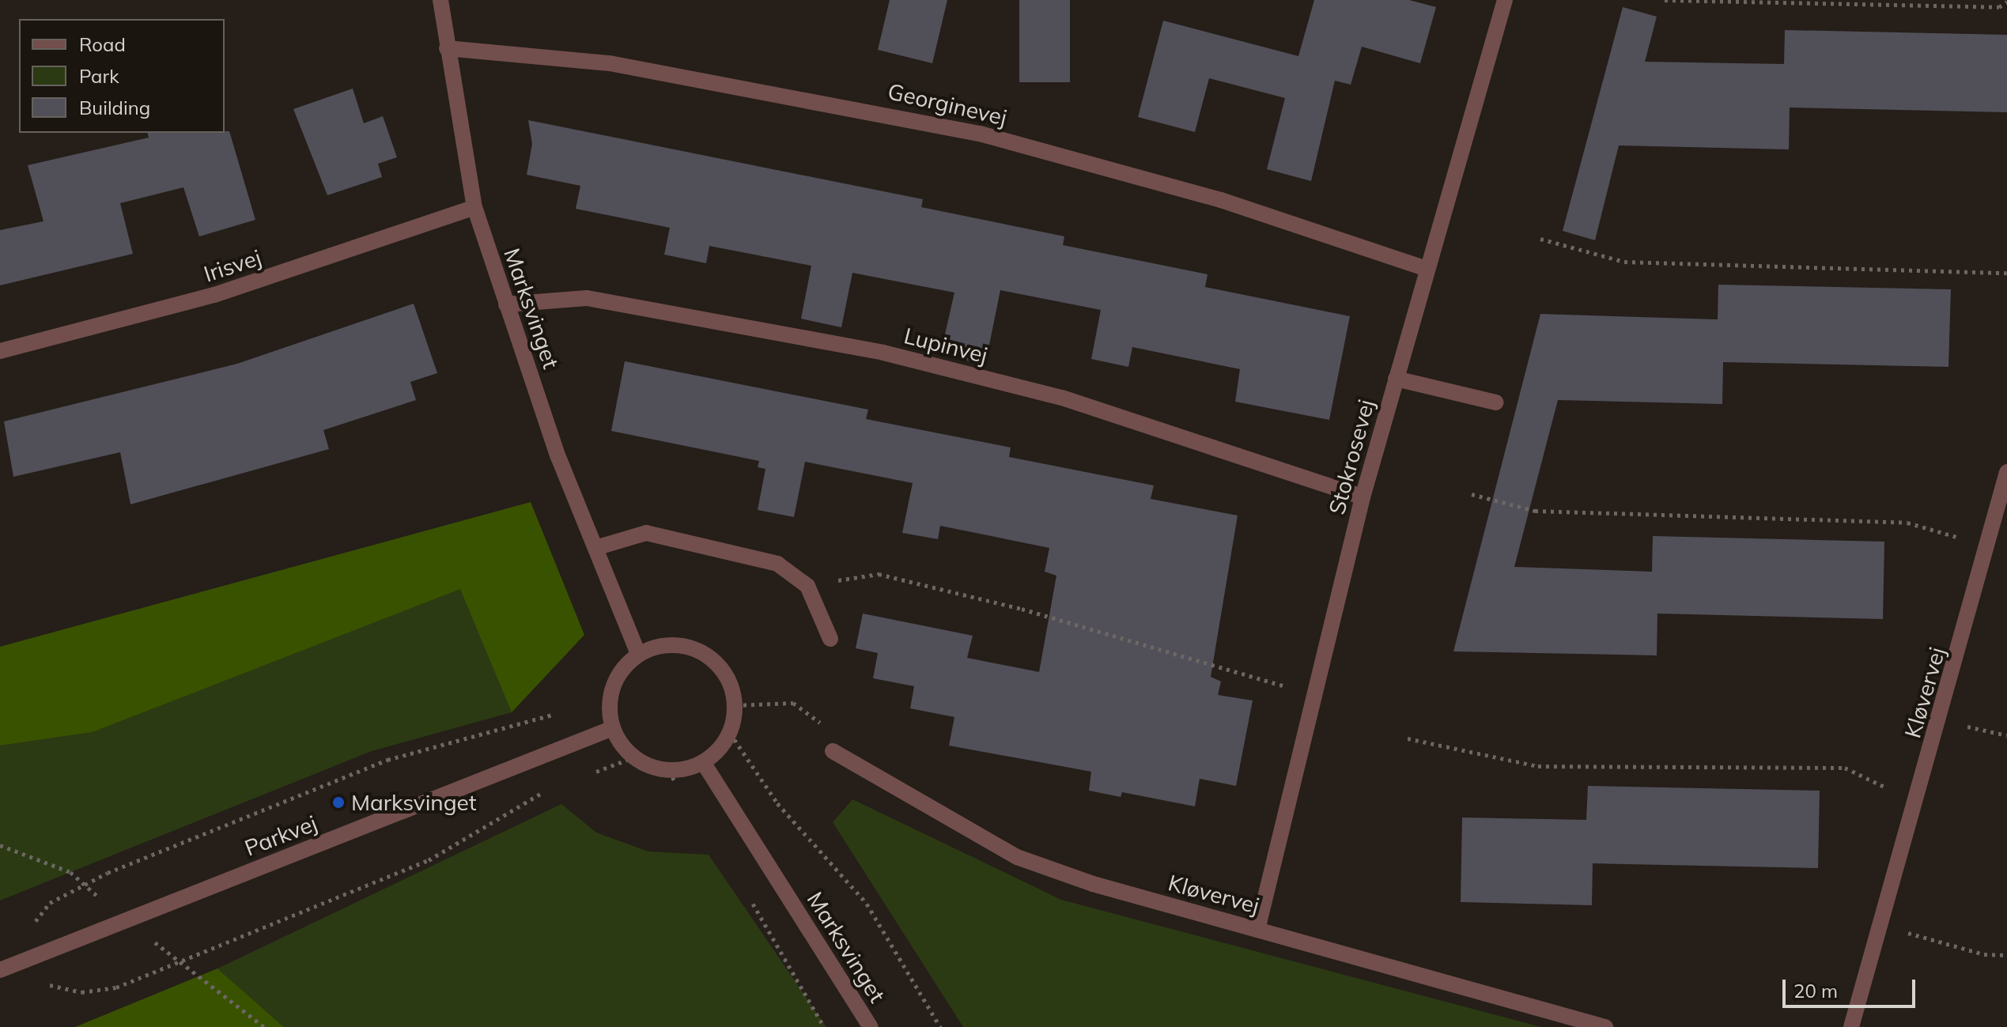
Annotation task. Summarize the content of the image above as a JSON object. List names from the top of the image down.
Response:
{
  "streets": {
    "street": [
      "Georginevej",
      "Irisvej",
      "Marksvinget",
      "Lupinvej",
      "Stokrosevej",
      "Kløvervej",
      "Parkvej"
    ]
  },
  "crossings": [
    ["Georginevej", "Marksvinget"],
    ["Georginevej", "Stokrosevej"],
    ["Irisvej", "Marksvinget"],
    ["Marksvinget", "Lupinvej"],
    ["Marksvinget", "Parkvej"],
    ["Lupinvej", "Stokrosevej"],
    ["Stokrosevej", "Kløvervej"]
  ],
  "places": ["Marksvinget"],
  "legend": ["Road", "Park", "Building"],
  "scale_bar": "20 m"
}
